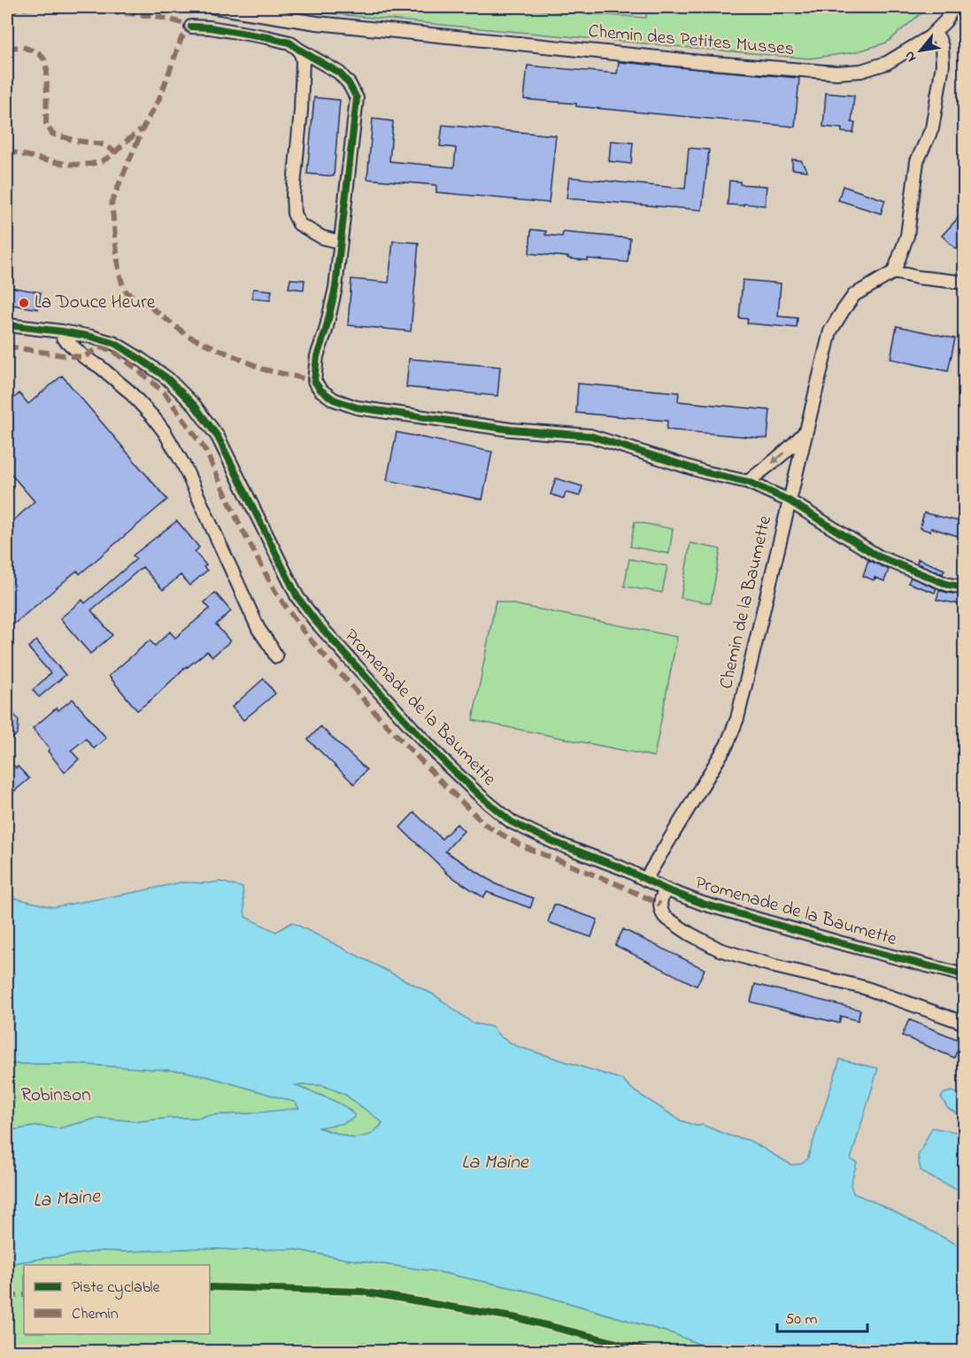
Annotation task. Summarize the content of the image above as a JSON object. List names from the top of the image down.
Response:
{
  "streets": {
    "street": ["Chemin des Petites Musses", "Chemin de la Baumette", "Promenade de la Baumette"]
  },
  "crossings": [
    ["Chemin de la Baumette", "Promenade de la Baumette"]
  ],
  "water": ["La Maine"],
  "parks": ["Robinson"],
  "places": ["La Douce Heure"],
  "legend": ["Piste cyclable", "Chemin"],
  "scale_bar": "50 m",
  "north": "bottom left"
}
